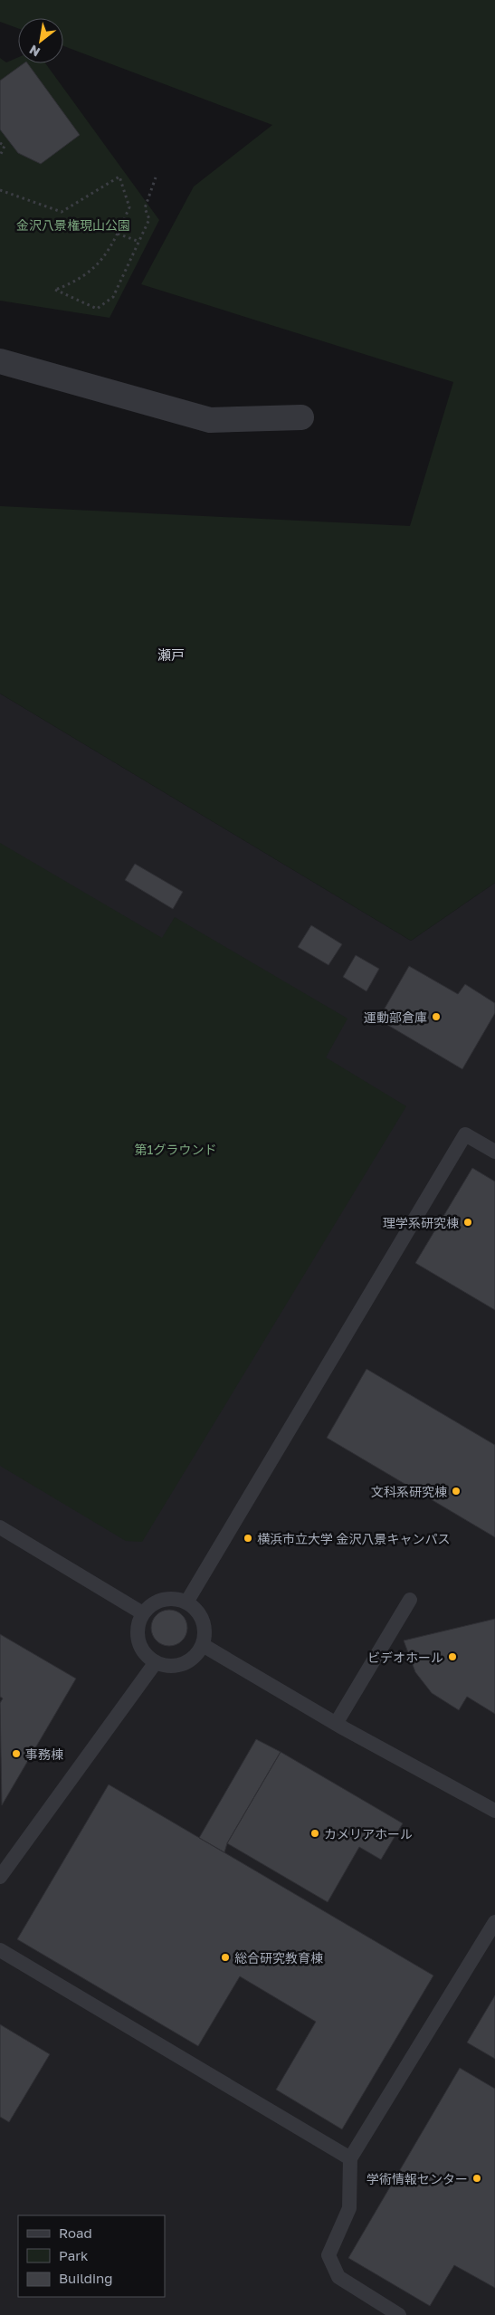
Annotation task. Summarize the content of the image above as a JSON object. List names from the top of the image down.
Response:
{
  "districts": ["瀬戸"],
  "parks": ["金沢八景権現山公園", "第1グラウンド"],
  "places": [
    "運動部倉庫",
    "理学系研究棟",
    "文科系研究棟",
    "横浜市立大学 金沢八景キャンパス",
    "ビデオホール",
    "事務棟",
    "カメリアホール",
    "総合研究教育棟",
    "学術情報センター"
  ],
  "legend": ["Road", "Park", "Building"],
  "north": "bottom left"
}
